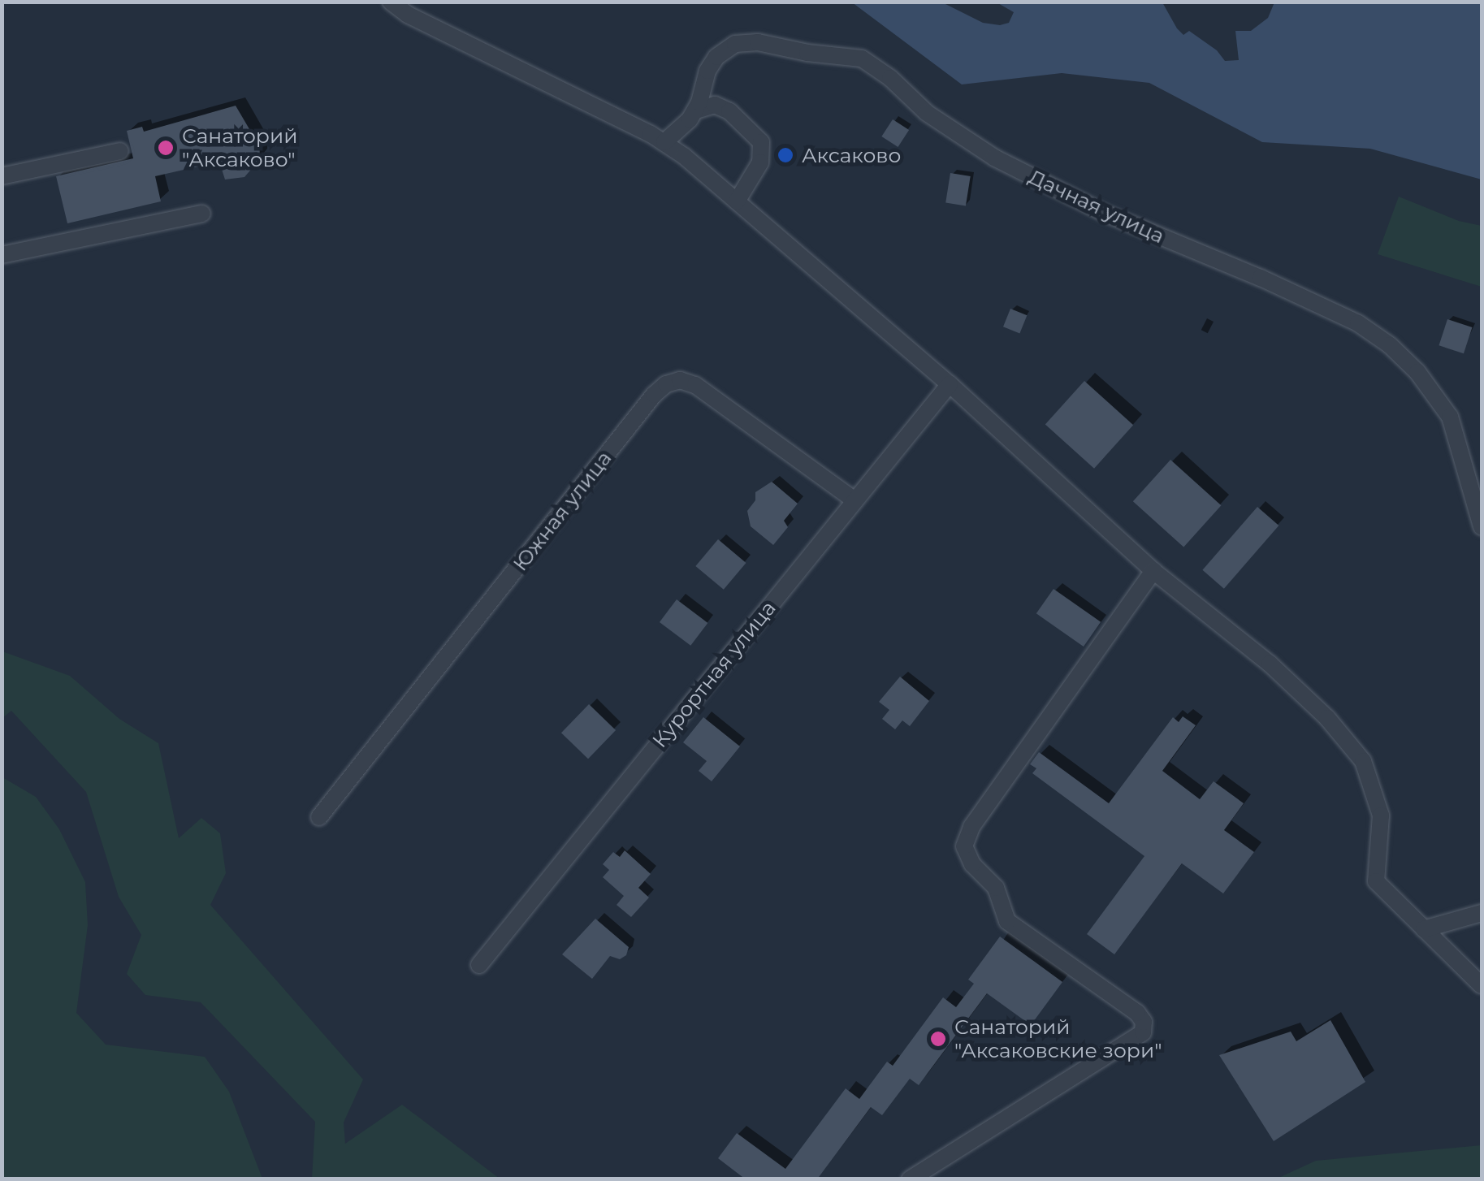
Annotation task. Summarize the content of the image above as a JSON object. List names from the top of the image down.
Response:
{
  "streets": {
    "street": ["Дачная улица", "Южная улица", "Курортная улица"]
  },
  "crossings": [
    ["Южная улица", "Курортная улица"]
  ],
  "places": ["Санаторий \"Аксаково\"", "Аксаково", "Санаторий \"Аксаковские зори\""]
}
